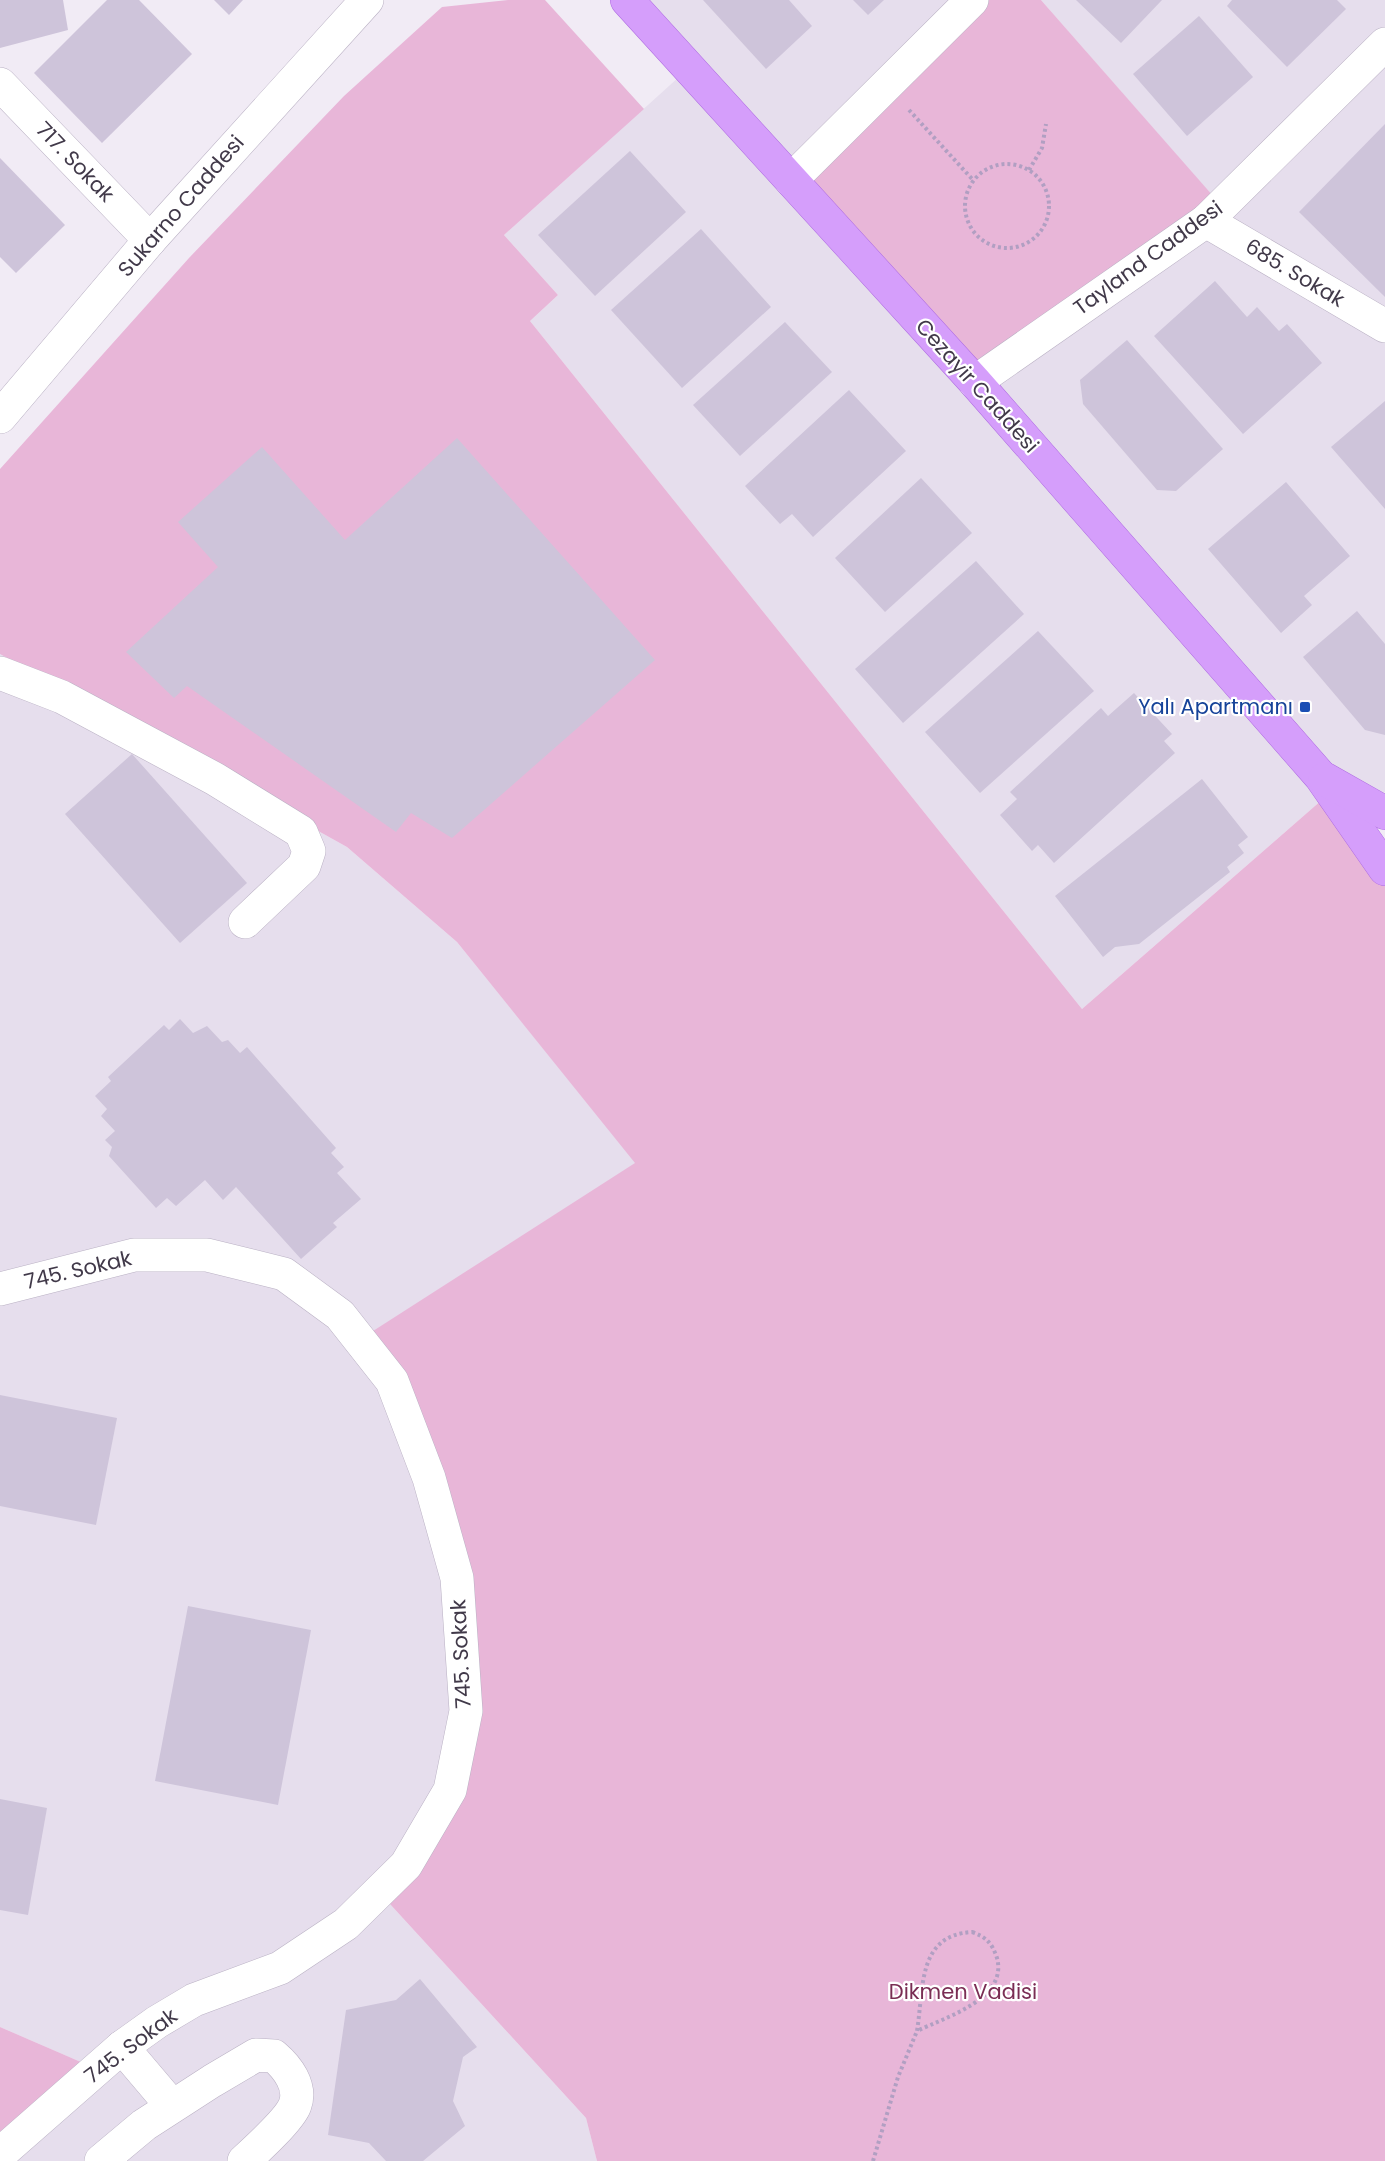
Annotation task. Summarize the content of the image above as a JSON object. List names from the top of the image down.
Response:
{
  "streets": {
    "main road": ["Cezayir Caddesi"],
    "street": [
      "717. Sokak",
      "Sukarno Caddesi",
      "Tayland Caddesi",
      "685. Sokak",
      "745. Sokak"
    ]
  },
  "crossings": [
    ["717. Sokak", "Sukarno Caddesi"],
    ["Tayland Caddesi", "685. Sokak"],
    ["Tayland Caddesi", "Cezayir Caddesi"]
  ],
  "parks": ["Dikmen Vadisi"],
  "places": {
    "transit": ["Yalı Apartmanı"]
  }
}
